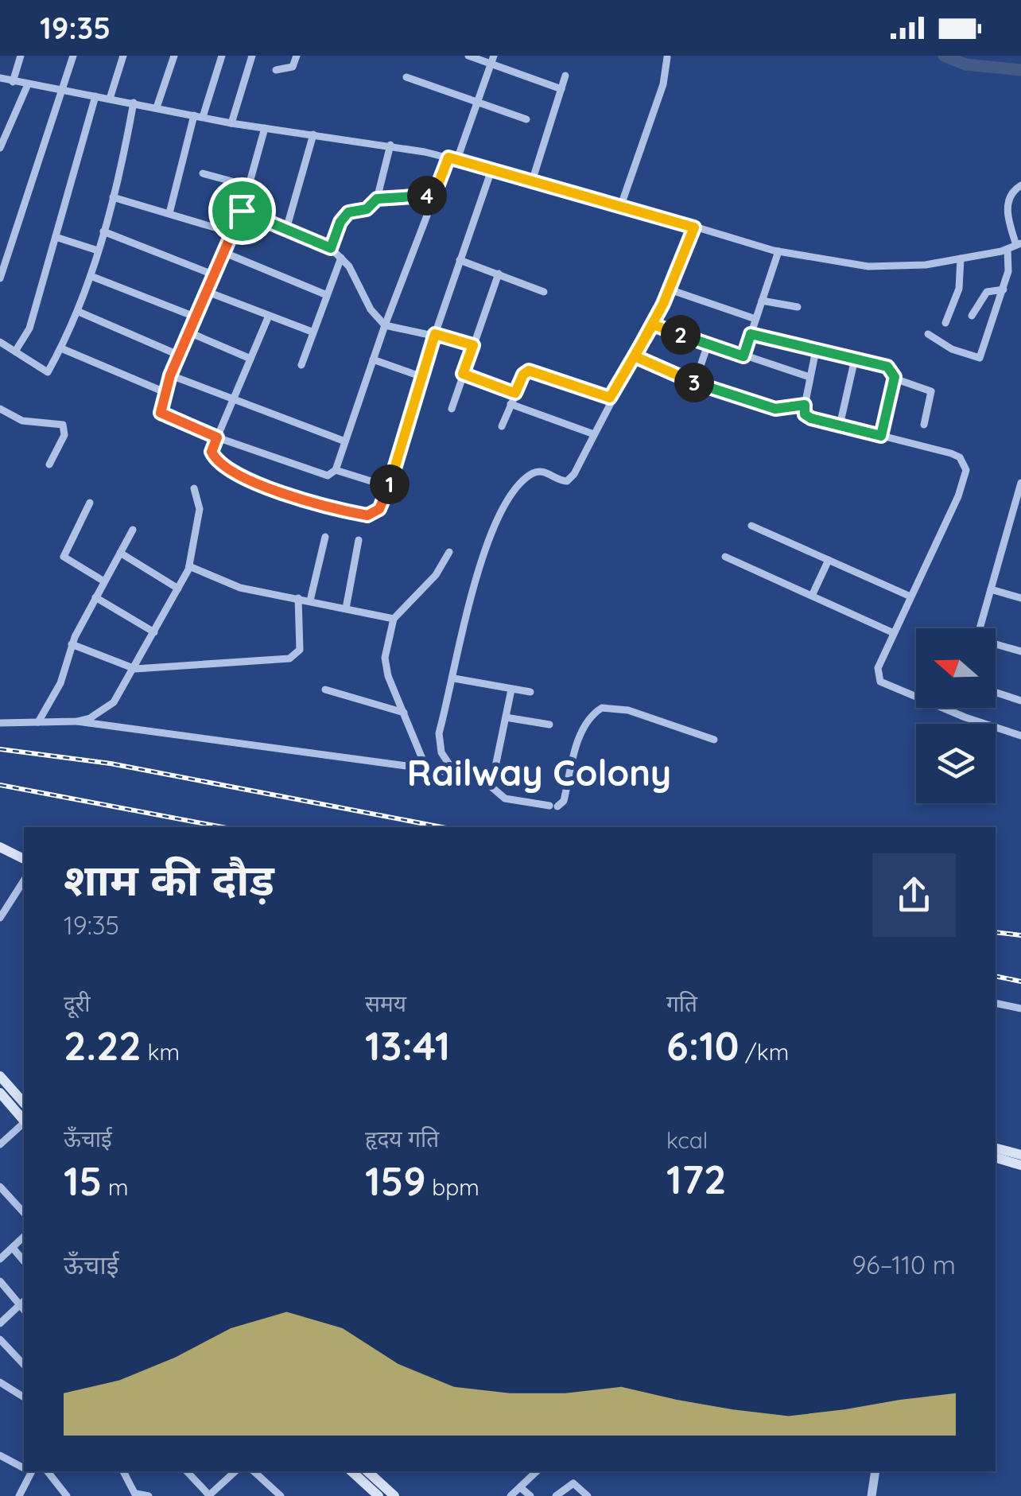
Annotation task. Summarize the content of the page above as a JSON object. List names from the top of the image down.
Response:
{
  "districts": ["Railway Colony"],
  "north": "left",
  "page": {
    "status": "19:35",
    "pins": [
      "4",
      "2",
      "3",
      "1"
    ],
    "heading": ["शाम की दौड़", "19:35"],
    "stats": [
      ["दूरी", "2.22 km"],
      ["समय", "13:41"],
      ["गति", "6:10 /km"],
      ["ऊँचाई", "15 m"],
      ["हृदय गति", "159 bpm"],
      ["kcal", "172"]
    ],
    "chart": ["ऊँचाई", "96–110 m"]
  }
}
